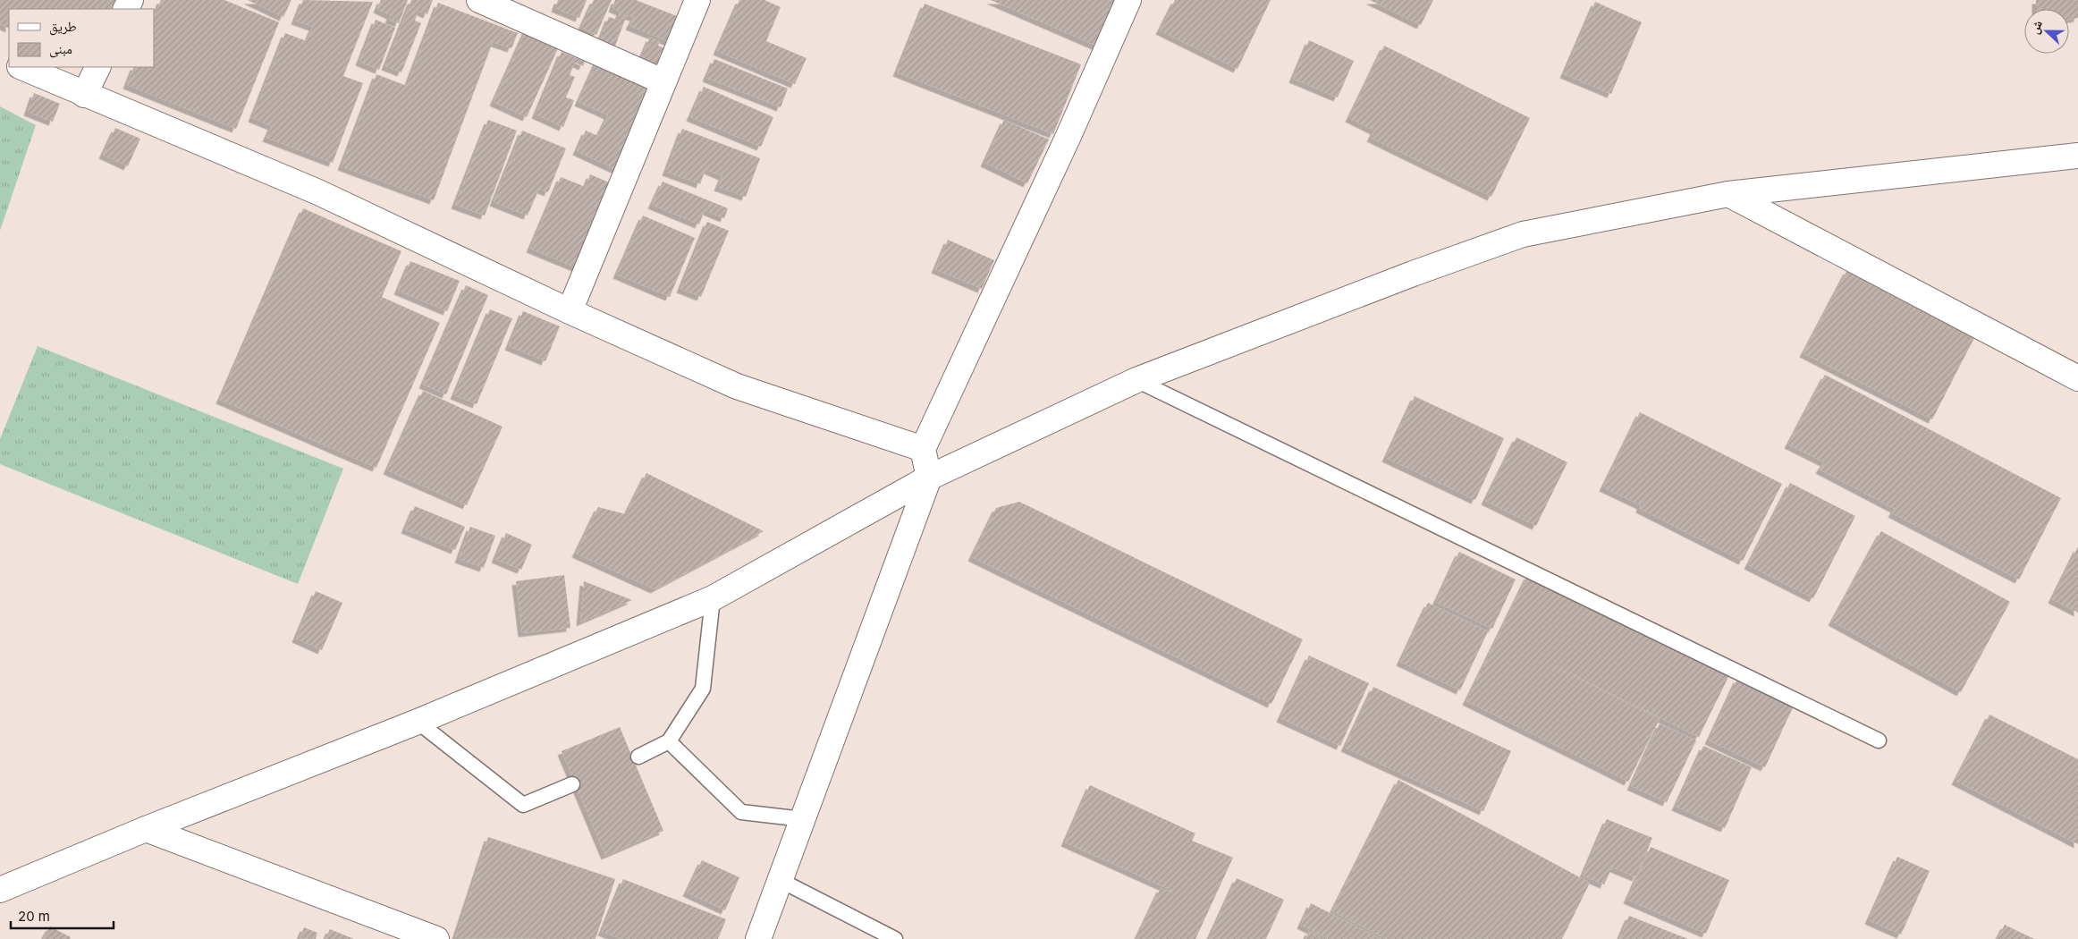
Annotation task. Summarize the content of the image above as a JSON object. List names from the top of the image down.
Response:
{
  "legend": ["طريق", "مبنى"],
  "scale_bar": "20 m",
  "north": "left"
}
